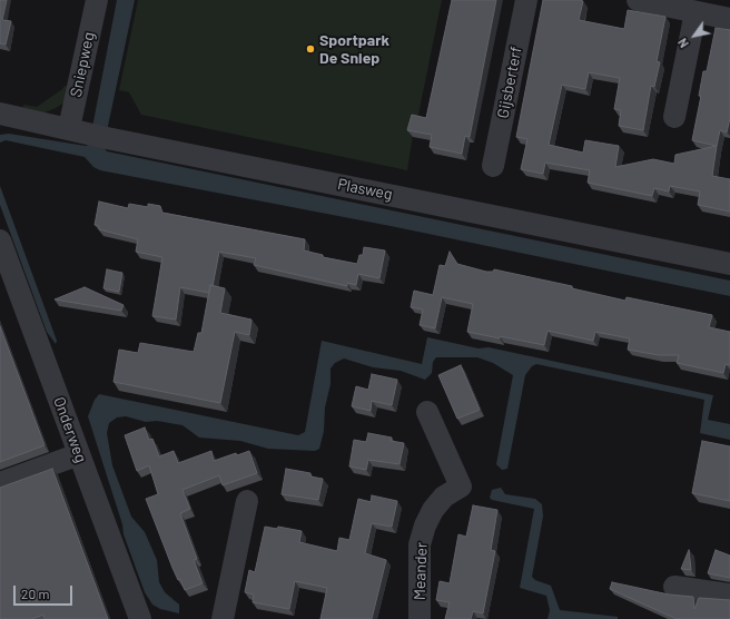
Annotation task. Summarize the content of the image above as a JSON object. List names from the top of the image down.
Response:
{
  "streets": {
    "street": [
      "Sniepweg",
      "Gijsberterf",
      "Plasweg",
      "Onderweg",
      "Meander"
    ]
  },
  "crossings": [
    ["Sniepweg", "Plasweg"]
  ],
  "places": ["Sportpark De Sniep"],
  "scale_bar": "20 m",
  "north": "bottom left"
}
